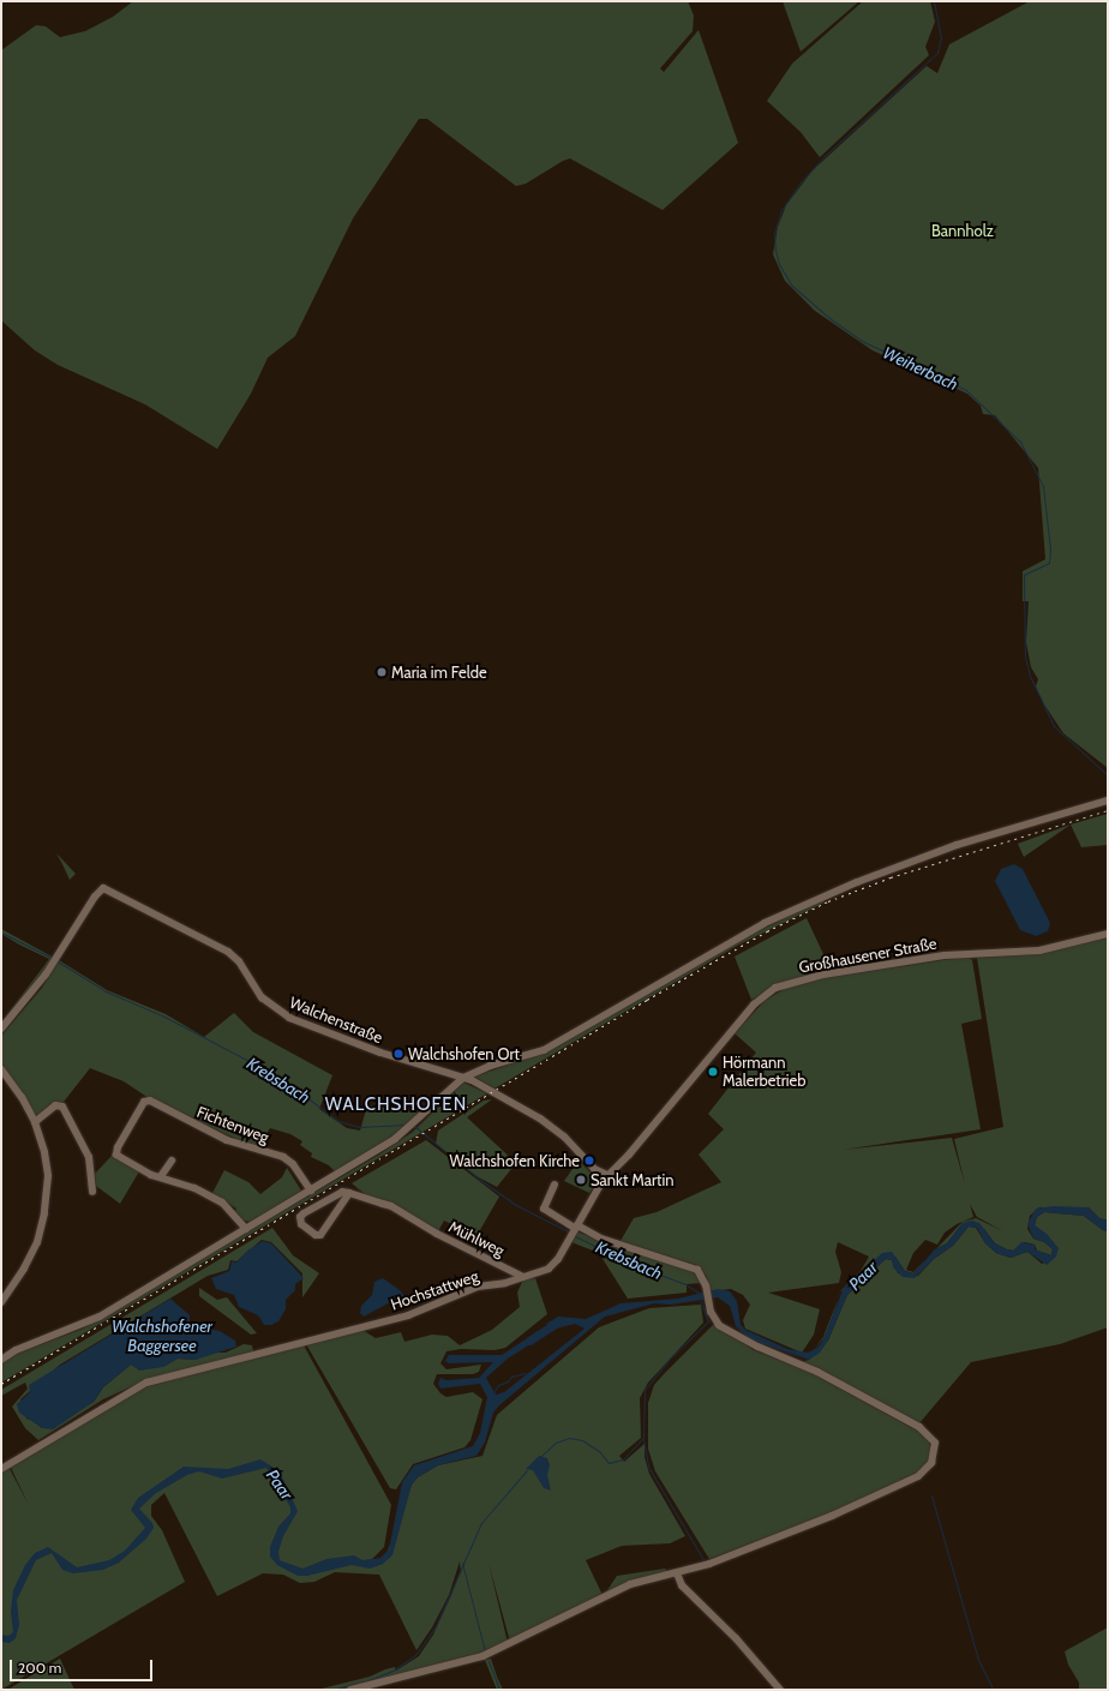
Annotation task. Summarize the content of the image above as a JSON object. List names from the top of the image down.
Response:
{
  "streets": {
    "street": [
      "Großhausener Straße",
      "Walchenstraße",
      "Fichtenweg",
      "Mühlweg",
      "Hochstattweg"
    ]
  },
  "crossings": [
    ["Großhausener Straße", "Walchenstraße"],
    ["Mühlweg", "Hochstattweg"]
  ],
  "districts": ["WALCHSHOFEN"],
  "water": [
    "Weiherbach",
    "Krebsbach",
    "Paar",
    "Walchshofener Baggersee"
  ],
  "parks": ["Bannholz"],
  "places": [
    "Maria im Felde",
    "Walchshofen Ort",
    "Hörmann Malerbetrieb",
    "Walchshofen Kirche",
    "Sankt Martin"
  ],
  "scale_bar": "200 m"
}
